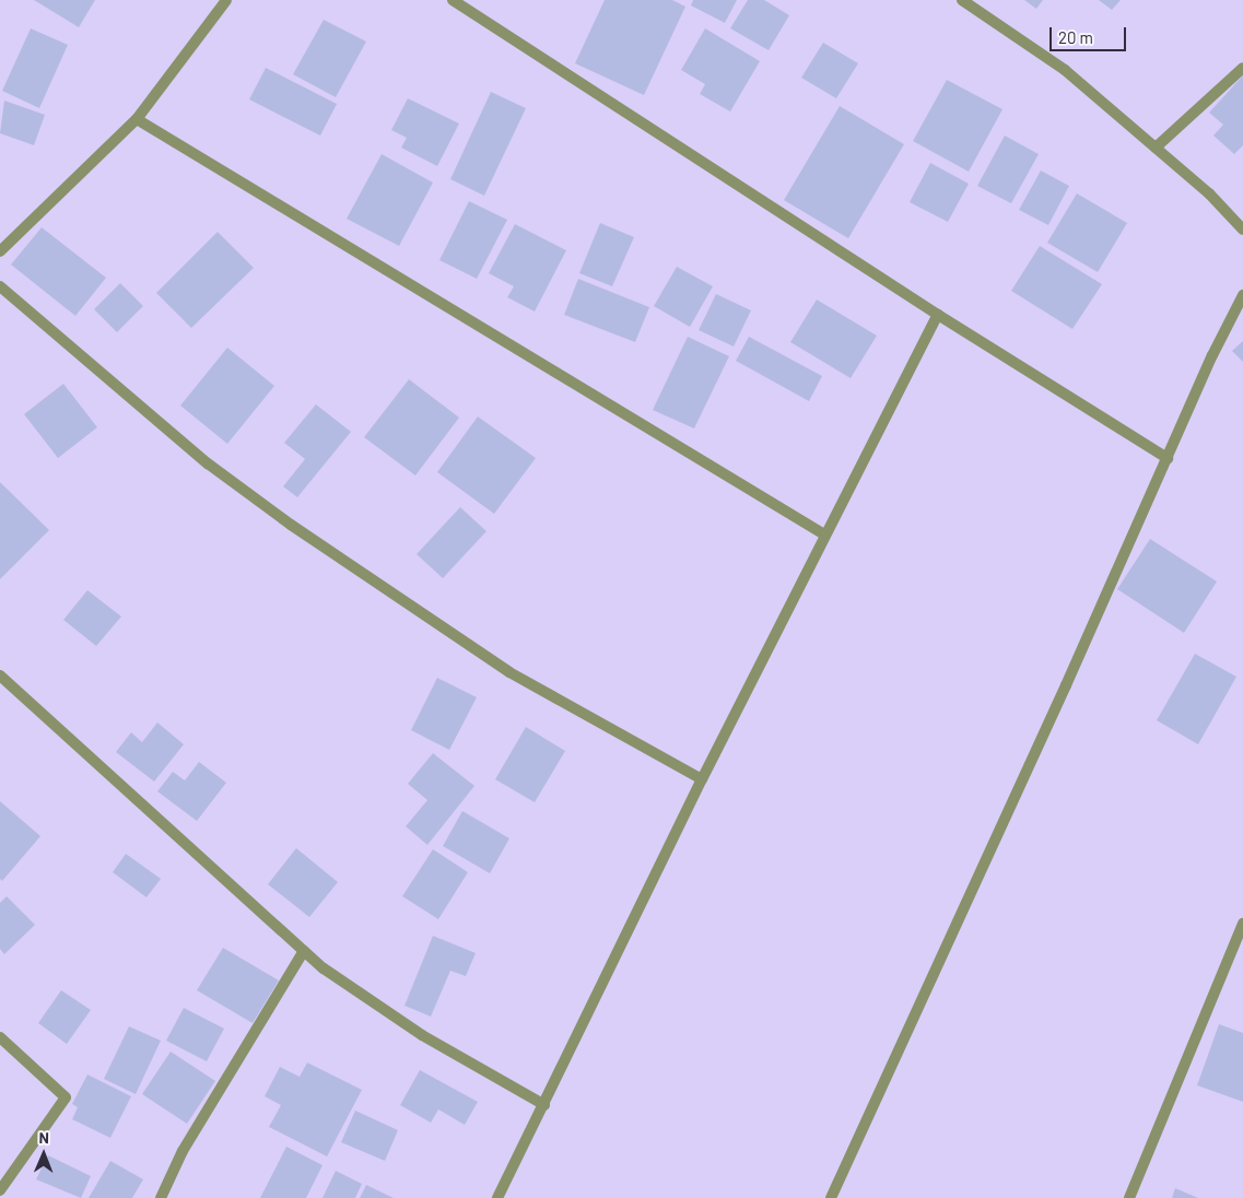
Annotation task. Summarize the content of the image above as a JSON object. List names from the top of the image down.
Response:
{
  "scale_bar": "20 m",
  "north": "top"
}
